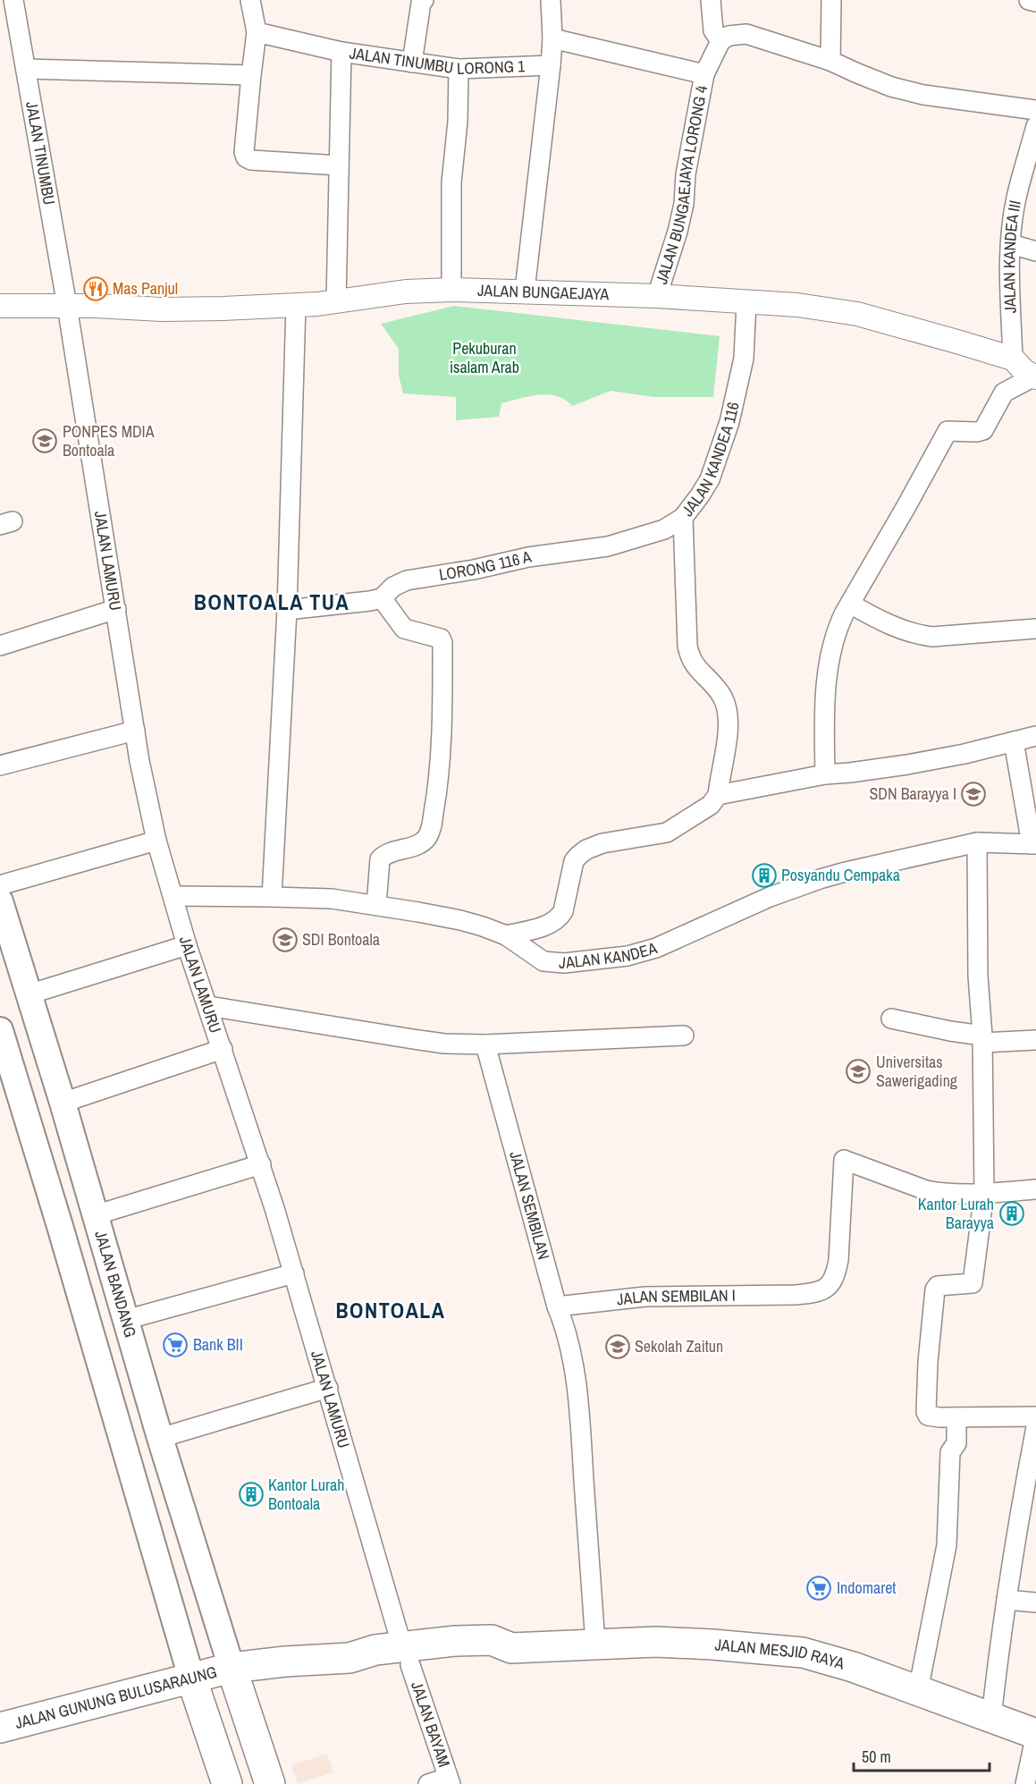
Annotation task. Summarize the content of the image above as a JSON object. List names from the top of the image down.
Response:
{
  "streets": {
    "highway": ["JALAN MESJID RAYA", "JALAN GUNUNG BULUSARAUNG"],
    "main road": ["JALAN BANDANG"],
    "street": [
      "JALAN TINUMBU LORONG 1",
      "JALAN TINUMBU",
      "JALAN BUNGAEJAYA LORONG 4",
      "JALAN KANDEA III",
      "JALAN BUNGAEJAYA",
      "JALAN KANDEA 116",
      "JALAN LAMURU",
      "LORONG 116 A",
      "JALAN KANDEA",
      "JALAN SEMBILAN",
      "JALAN SEMBILAN I",
      "JALAN BAYAM"
    ]
  },
  "crossings": [
    ["JALAN TINUMBU", "JALAN BUNGAEJAYA"],
    ["JALAN TINUMBU", "JALAN LAMURU"],
    ["JALAN BUNGAEJAYA LORONG 4", "JALAN BUNGAEJAYA"],
    ["JALAN KANDEA III", "JALAN BUNGAEJAYA"],
    ["JALAN BUNGAEJAYA", "JALAN KANDEA 116"],
    ["JALAN BUNGAEJAYA", "JALAN LAMURU"],
    ["JALAN KANDEA 116", "LORONG 116 A"],
    ["JALAN LAMURU", "JALAN KANDEA"],
    ["JALAN LAMURU", "JALAN MESJID RAYA"],
    ["JALAN LAMURU", "JALAN BAYAM"],
    ["JALAN SEMBILAN", "JALAN SEMBILAN I"],
    ["JALAN SEMBILAN", "JALAN MESJID RAYA"],
    ["JALAN BANDANG", "JALAN MESJID RAYA"],
    ["JALAN BANDANG", "JALAN GUNUNG BULUSARAUNG"],
    ["JALAN MESJID RAYA", "JALAN GUNUNG BULUSARAUNG"],
    ["JALAN MESJID RAYA", "JALAN BAYAM"]
  ],
  "districts": ["BONTOALA TUA", "BONTOALA"],
  "parks": ["Pekuburan isalam Arab"],
  "places": {
    "restaurant": ["Mas Panjul"],
    "school or university": [
      "PONPES MDIA Bontoala",
      "SDN Barayya I",
      "SDI Bontoala",
      "Universitas Sawerigading",
      "Sekolah Zaitun"
    ],
    "building": ["Posyandu Cempaka", "Kantor Lurah Barayya", "Kantor Lurah Bontoala"],
    "supermarket": ["Bank BII", "Indomaret"]
  },
  "scale_bar": "50 m"
}
